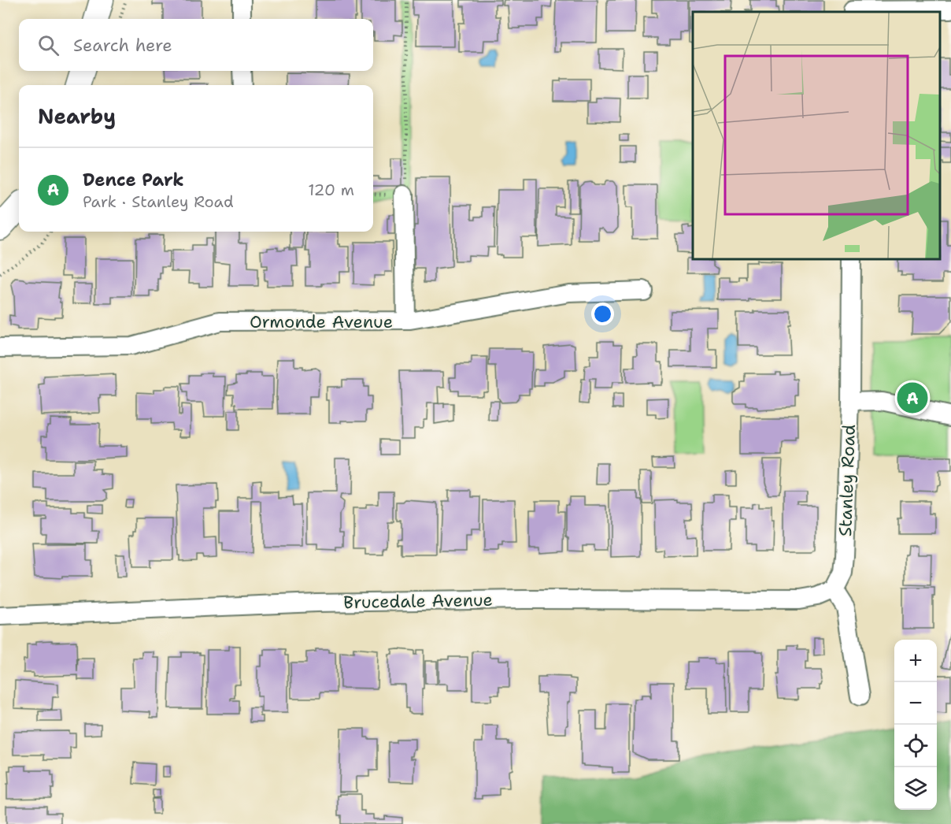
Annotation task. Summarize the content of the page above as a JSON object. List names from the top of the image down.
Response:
{
  "streets": {
    "street": ["Ormonde Avenue", "Stanley Road", "Brucedale Avenue"]
  },
  "crossings": [
    ["Stanley Road", "Brucedale Avenue"]
  ],
  "page": {
    "search": "Search here",
    "heading": "Nearby",
    "list": [
      {
        "mark": "A",
        "name": "Dence Park",
        "note": "Park · Stanley Road",
        "value": "120 m"
      }
    ],
    "pins": "A",
    "map_buttons": ["+", "−"]
  }
}
